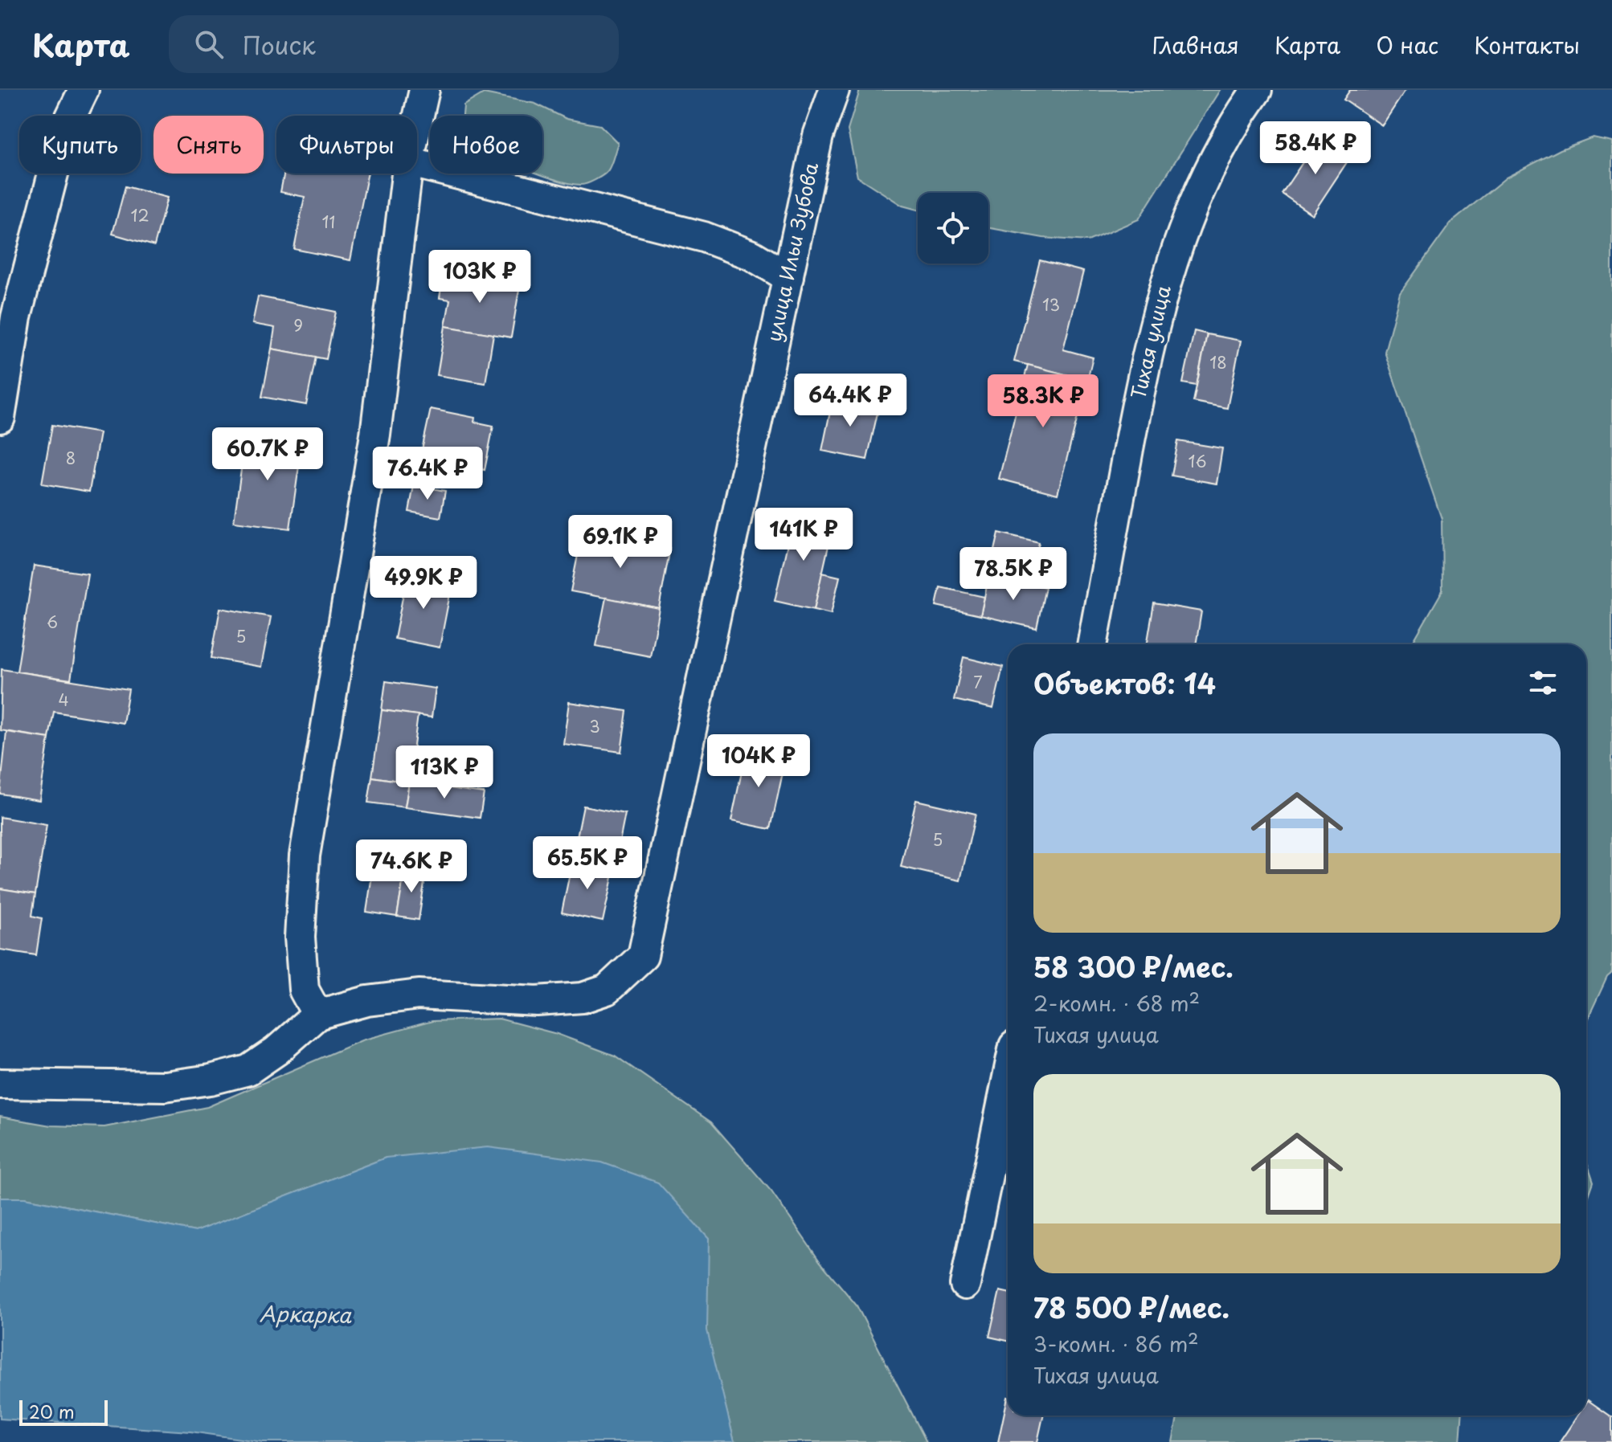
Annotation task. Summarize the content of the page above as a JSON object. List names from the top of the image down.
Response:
{
  "streets": {
    "street": ["улица Ильи Зубова", "Тихая улица"]
  },
  "water": ["Аркарка"],
  "house_numbers": [
    "12",
    "11",
    "13",
    "9",
    "18",
    "8",
    "16",
    "6",
    "5",
    "7",
    "4",
    "3",
    "5"
  ],
  "scale_bar": "20 m",
  "page": {
    "header": "Карта",
    "search": "Поиск",
    "nav": [
      "Главная",
      "Карта",
      "О нас",
      "Контакты"
    ],
    "chip": [
      "Купить",
      "Снять",
      "Фильтры",
      "Новое"
    ],
    "price": [
      "58.4K ₽",
      "103K ₽",
      "64.4K ₽",
      "58.3K ₽",
      "60.7K ₽",
      "76.4K ₽",
      "141K ₽",
      "69.1K ₽",
      "78.5K ₽",
      "49.9K ₽",
      "104K ₽",
      "113K ₽",
      "65.5K ₽",
      "74.6K ₽"
    ],
    "heading": "Объектов: 14",
    "list": [
      {
        "name": "58 300 ₽/мес.",
        "note": "2-комн. · 68 m² · Тихая улица"
      },
      {
        "name": "78 500 ₽/мес.",
        "note": "3-комн. · 86 m² · Тихая улица"
      }
    ],
    "scale": "20 m"
  }
}
